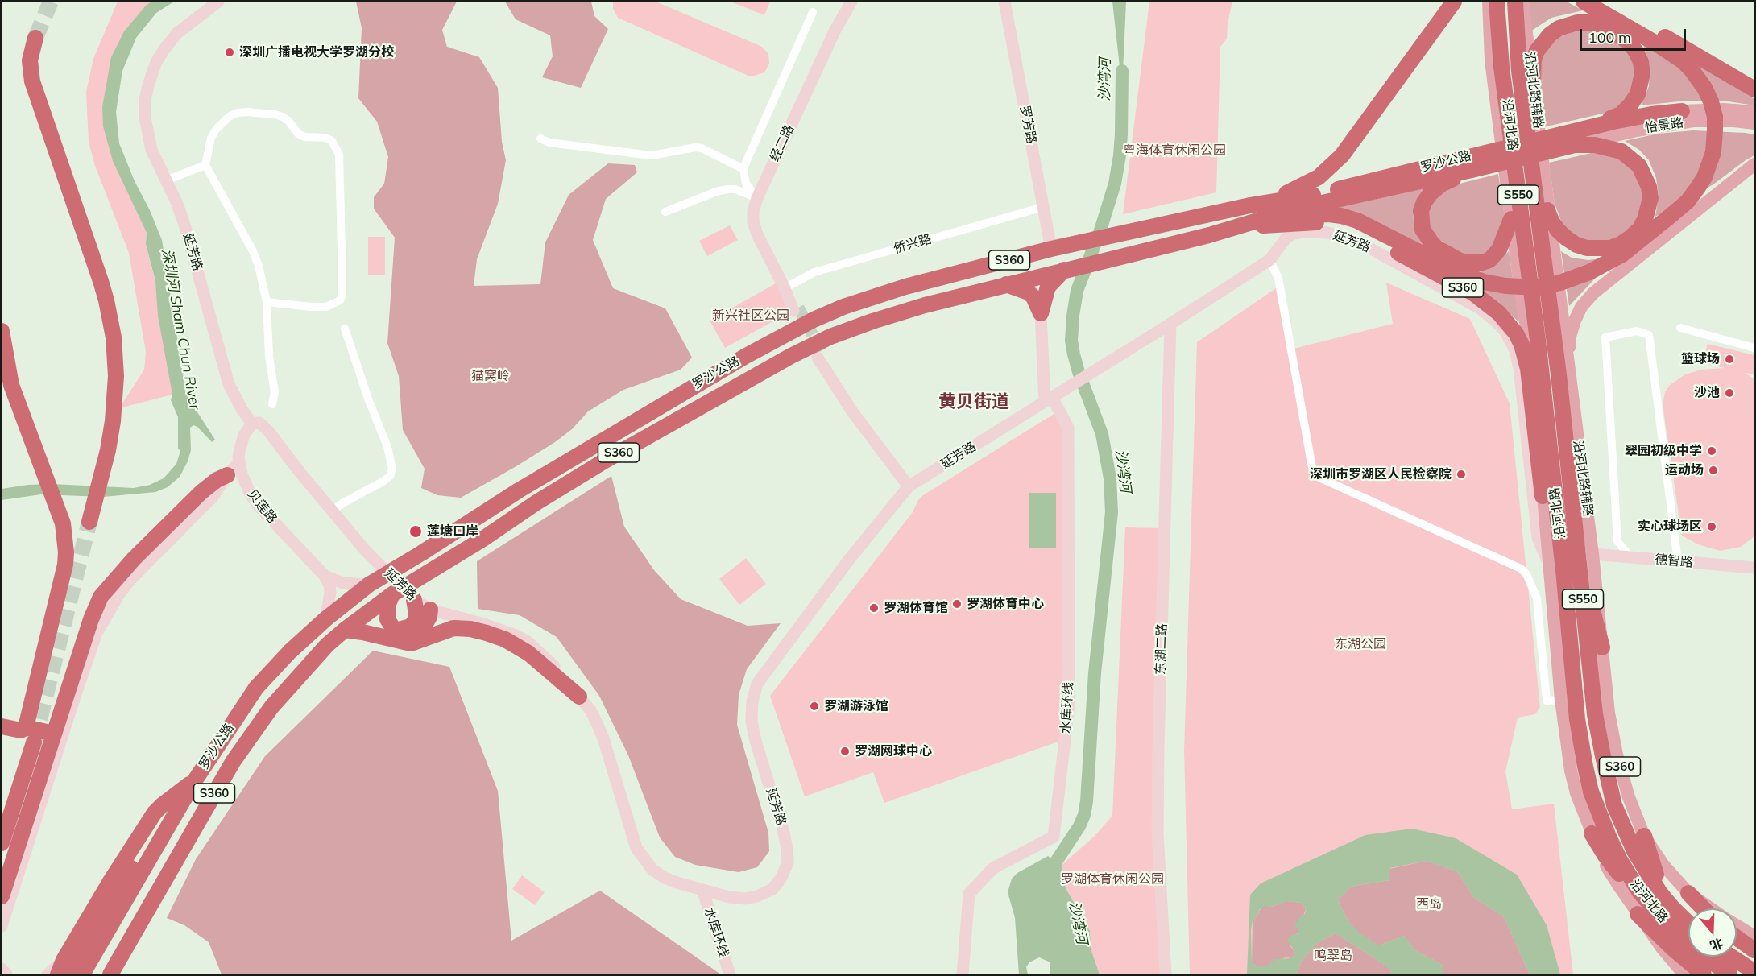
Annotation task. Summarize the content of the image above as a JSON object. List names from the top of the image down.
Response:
{
  "streets": {
    "highway": [
      "沿河北路",
      "罗沙公路",
      "S550",
      "S360"
    ],
    "main road": ["沿河北路辅路", "怡景路"],
    "street": [
      "罗芳路",
      "经二路",
      "延芳路",
      "侨兴路",
      "贝莲路",
      "德智路",
      "东湖二路",
      "水库环线"
    ]
  },
  "crossings": [
    ["沿河北路辅路", "沿河北路"],
    ["沿河北路辅路", "罗沙公路"],
    ["沿河北路辅路", "德智路"],
    ["罗芳路", "罗沙公路"],
    ["罗芳路", "侨兴路"],
    ["沿河北路", "S360"],
    ["沿河北路", "德智路"],
    ["怡景路", "罗沙公路"],
    ["经二路", "侨兴路"],
    ["罗沙公路", "S360"],
    ["罗沙公路", "贝莲路"],
    ["延芳路", "S360"],
    ["延芳路", "贝莲路"],
    ["延芳路", "东湖二路"],
    ["延芳路", "水库环线"]
  ],
  "districts": ["黄贝街道"],
  "water": ["沙湾河", "深圳河 Sham Chun River"],
  "parks": [
    "粤海体育休闲公园",
    "新兴社区公园",
    "猫窝岭",
    "东湖公园",
    "罗湖体育休闲公园",
    "西岛",
    "鸣翠岛"
  ],
  "places": [
    "深圳广播电视大学罗湖分校",
    "篮球场",
    "沙池",
    "翠园初级中学",
    "运动场",
    "深圳市罗湖区人民检察院",
    "实心球场区",
    "莲塘口岸",
    "罗湖体育中心",
    "罗湖体育馆",
    "罗湖游泳馆",
    "罗湖网球中心"
  ],
  "scale_bar": "100 m",
  "north": "bottom"
}
